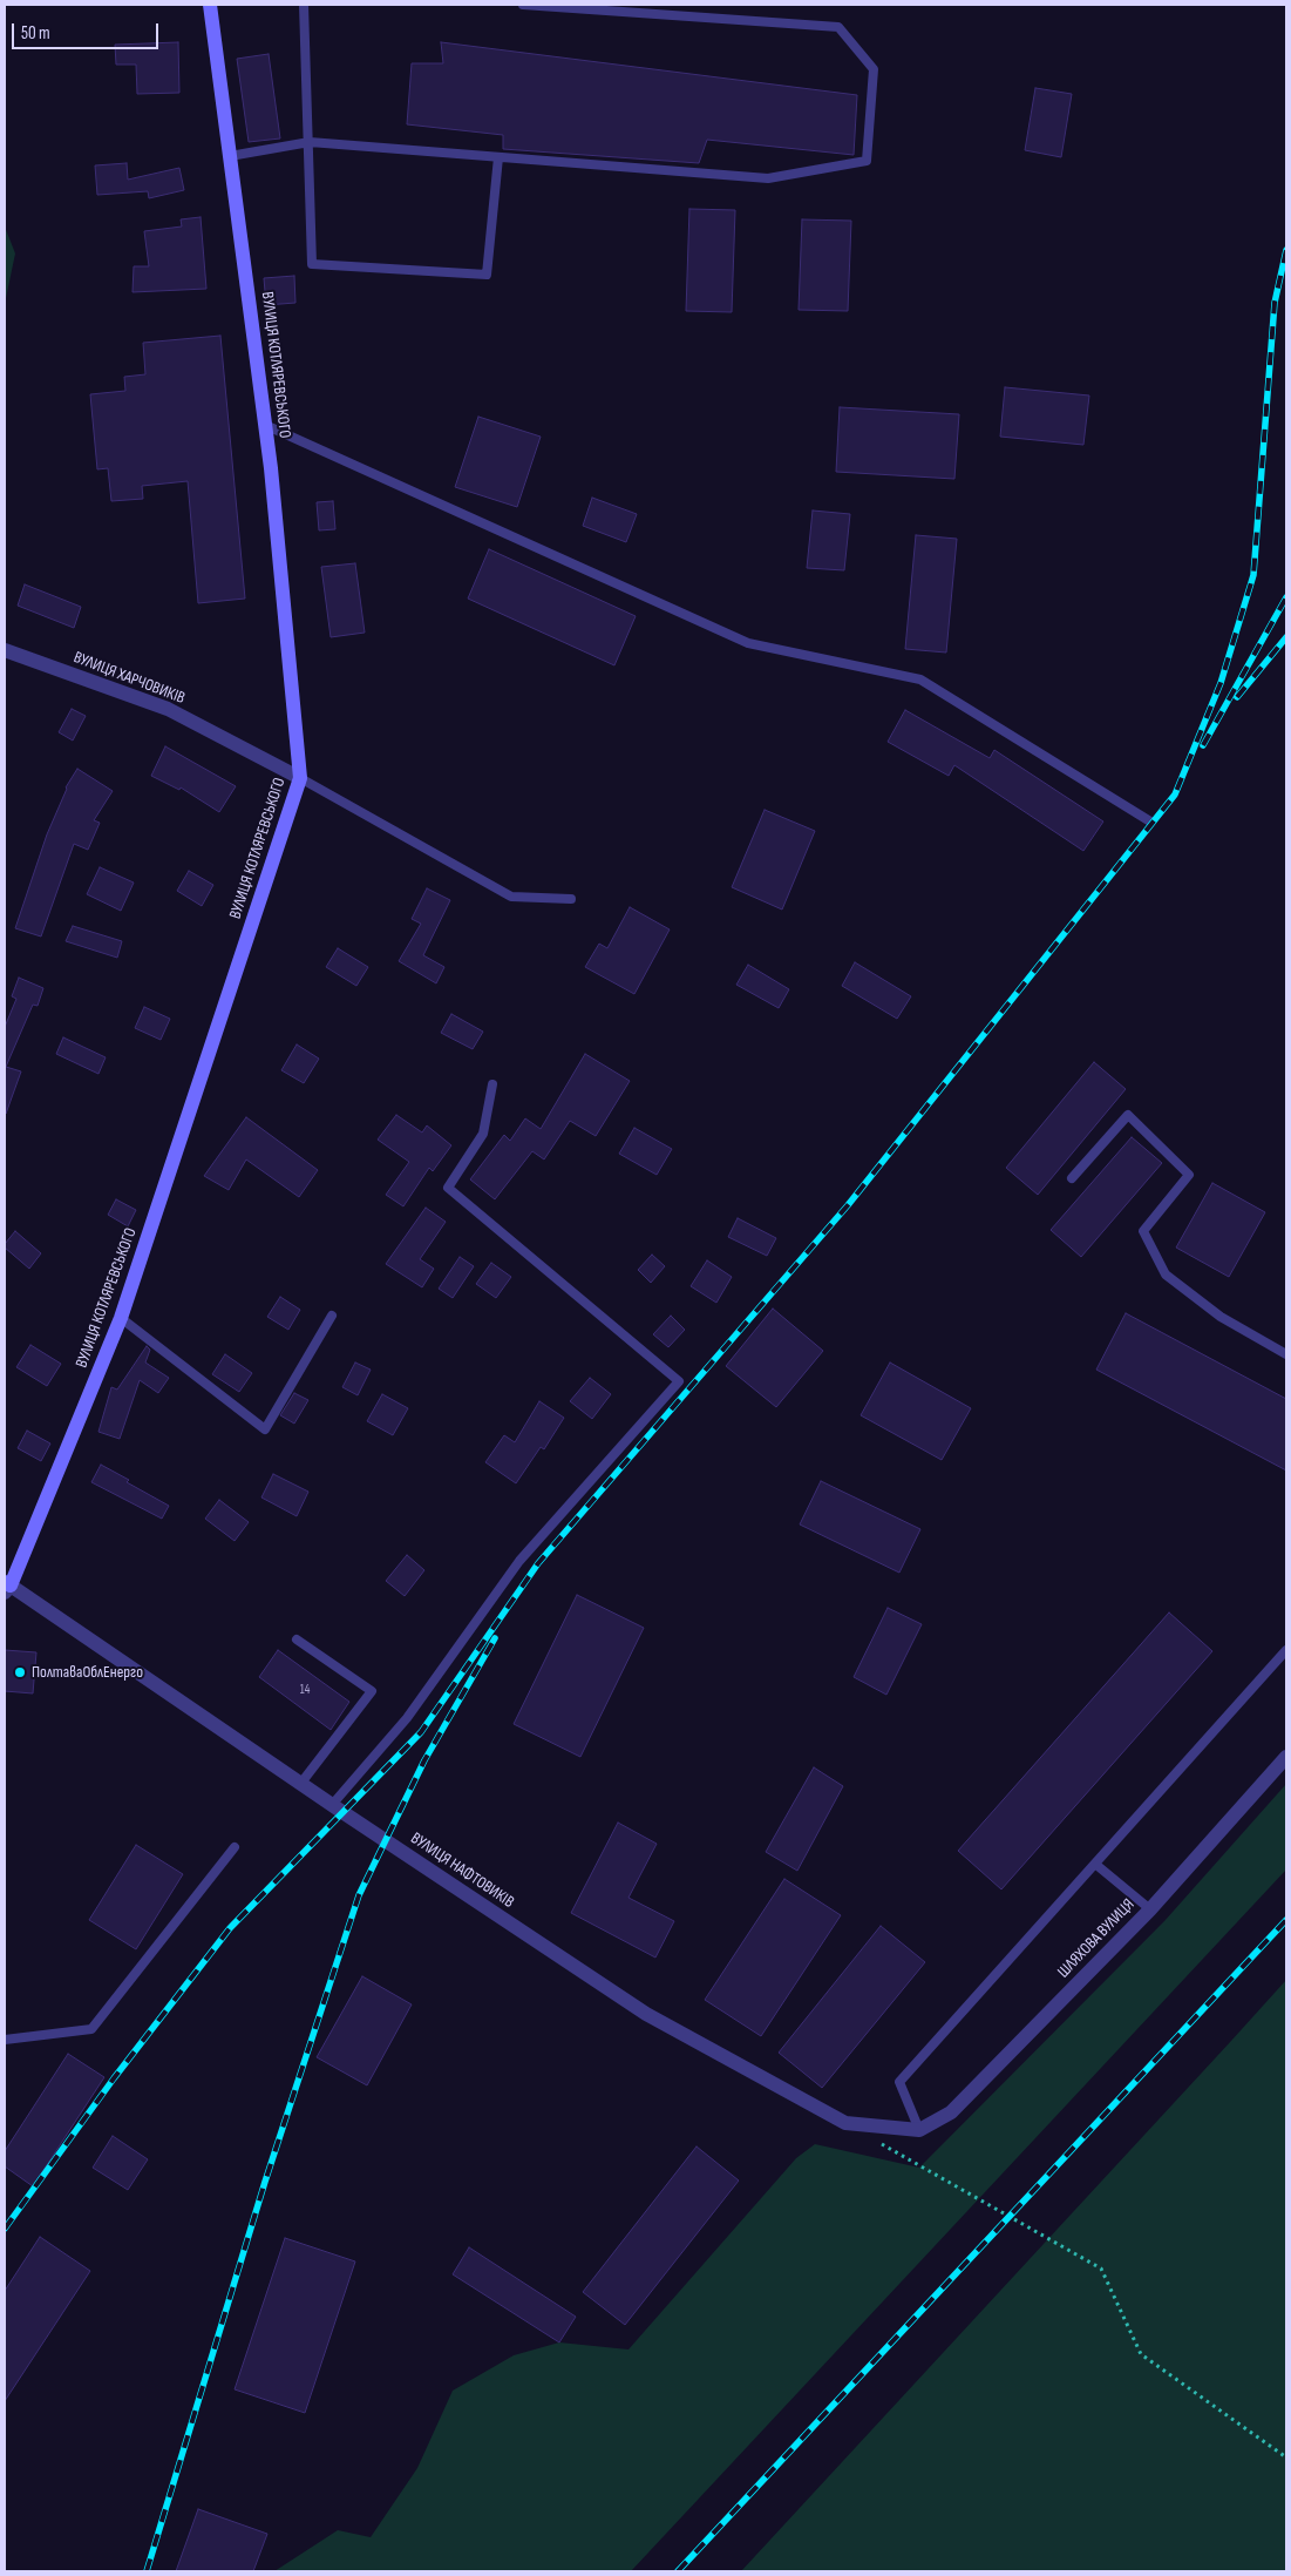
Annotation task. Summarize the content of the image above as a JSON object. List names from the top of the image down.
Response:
{
  "streets": {
    "street": [
      "ВУЛИЦЯ КОТЛЯРЕВСЬКОГО",
      "ВУЛИЦЯ ХАРЧОВИКІВ",
      "ВУЛИЦЯ НАФТОВИКІВ",
      "ШЛЯХОВА ВУЛИЦЯ"
    ]
  },
  "crossings": [
    ["ВУЛИЦЯ КОТЛЯРЕВСЬКОГО", "ВУЛИЦЯ ХАРЧОВИКІВ"],
    ["ВУЛИЦЯ КОТЛЯРЕВСЬКОГО", "ВУЛИЦЯ НАФТОВИКІВ"],
    ["ВУЛИЦЯ НАФТОВИКІВ", "ШЛЯХОВА ВУЛИЦЯ"]
  ],
  "places": ["ПолтаваОблЕнерго"],
  "house_numbers": ["14"],
  "scale_bar": "50 m"
}
